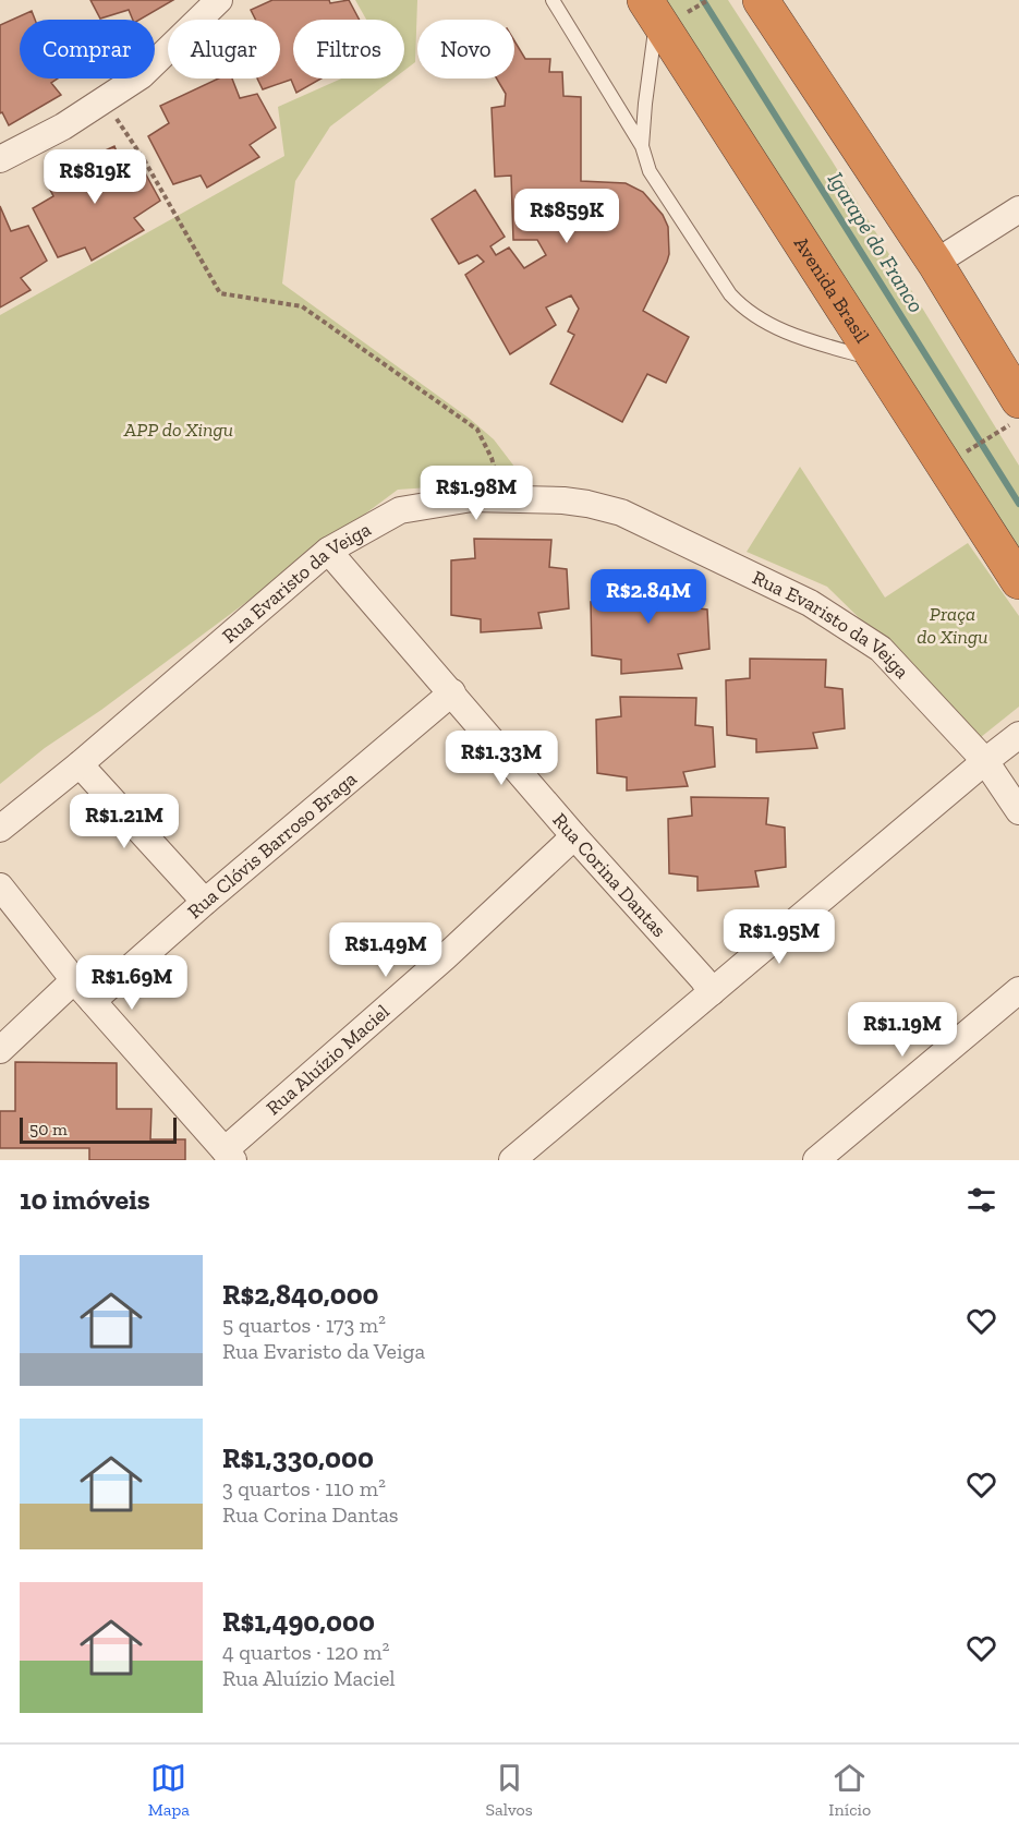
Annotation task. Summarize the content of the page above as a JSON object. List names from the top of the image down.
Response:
{
  "streets": {
    "highway": ["Avenida Brasil"],
    "street": [
      "Rua Evaristo da Veiga",
      "Rua Clóvis Barroso Braga",
      "Rua Corina Dantas",
      "Rua Aluízio Maciel"
    ]
  },
  "crossings": [
    ["Rua Evaristo da Veiga", "Rua Corina Dantas"],
    ["Rua Clóvis Barroso Braga", "Rua Corina Dantas"],
    ["Rua Corina Dantas", "Rua Aluízio Maciel"]
  ],
  "water": ["Igarapé do Franco"],
  "parks": ["APP do Xingu", "Praça do Xingu"],
  "scale_bar": "50 m",
  "page": {
    "chip": [
      "Comprar",
      "Alugar",
      "Filtros",
      "Novo"
    ],
    "price": [
      "R$819K",
      "R$859K",
      "R$1.98M",
      "R$2.84M",
      "R$1.33M",
      "R$1.21M",
      "R$1.95M",
      "R$1.49M",
      "R$1.69M",
      "R$1.19M"
    ],
    "scale": "50 m",
    "heading": "10 imóveis",
    "list": [
      {
        "name": "R$2,840,000",
        "note": "5 quartos · 173 m² · Rua Evaristo da Veiga"
      },
      {
        "name": "R$1,330,000",
        "note": "3 quartos · 110 m² · Rua Corina Dantas"
      },
      {
        "name": "R$1,490,000",
        "note": "4 quartos · 120 m² · Rua Aluízio Maciel"
      }
    ],
    "tabs": ["Mapa", "Salvos", "Início"]
  }
}
